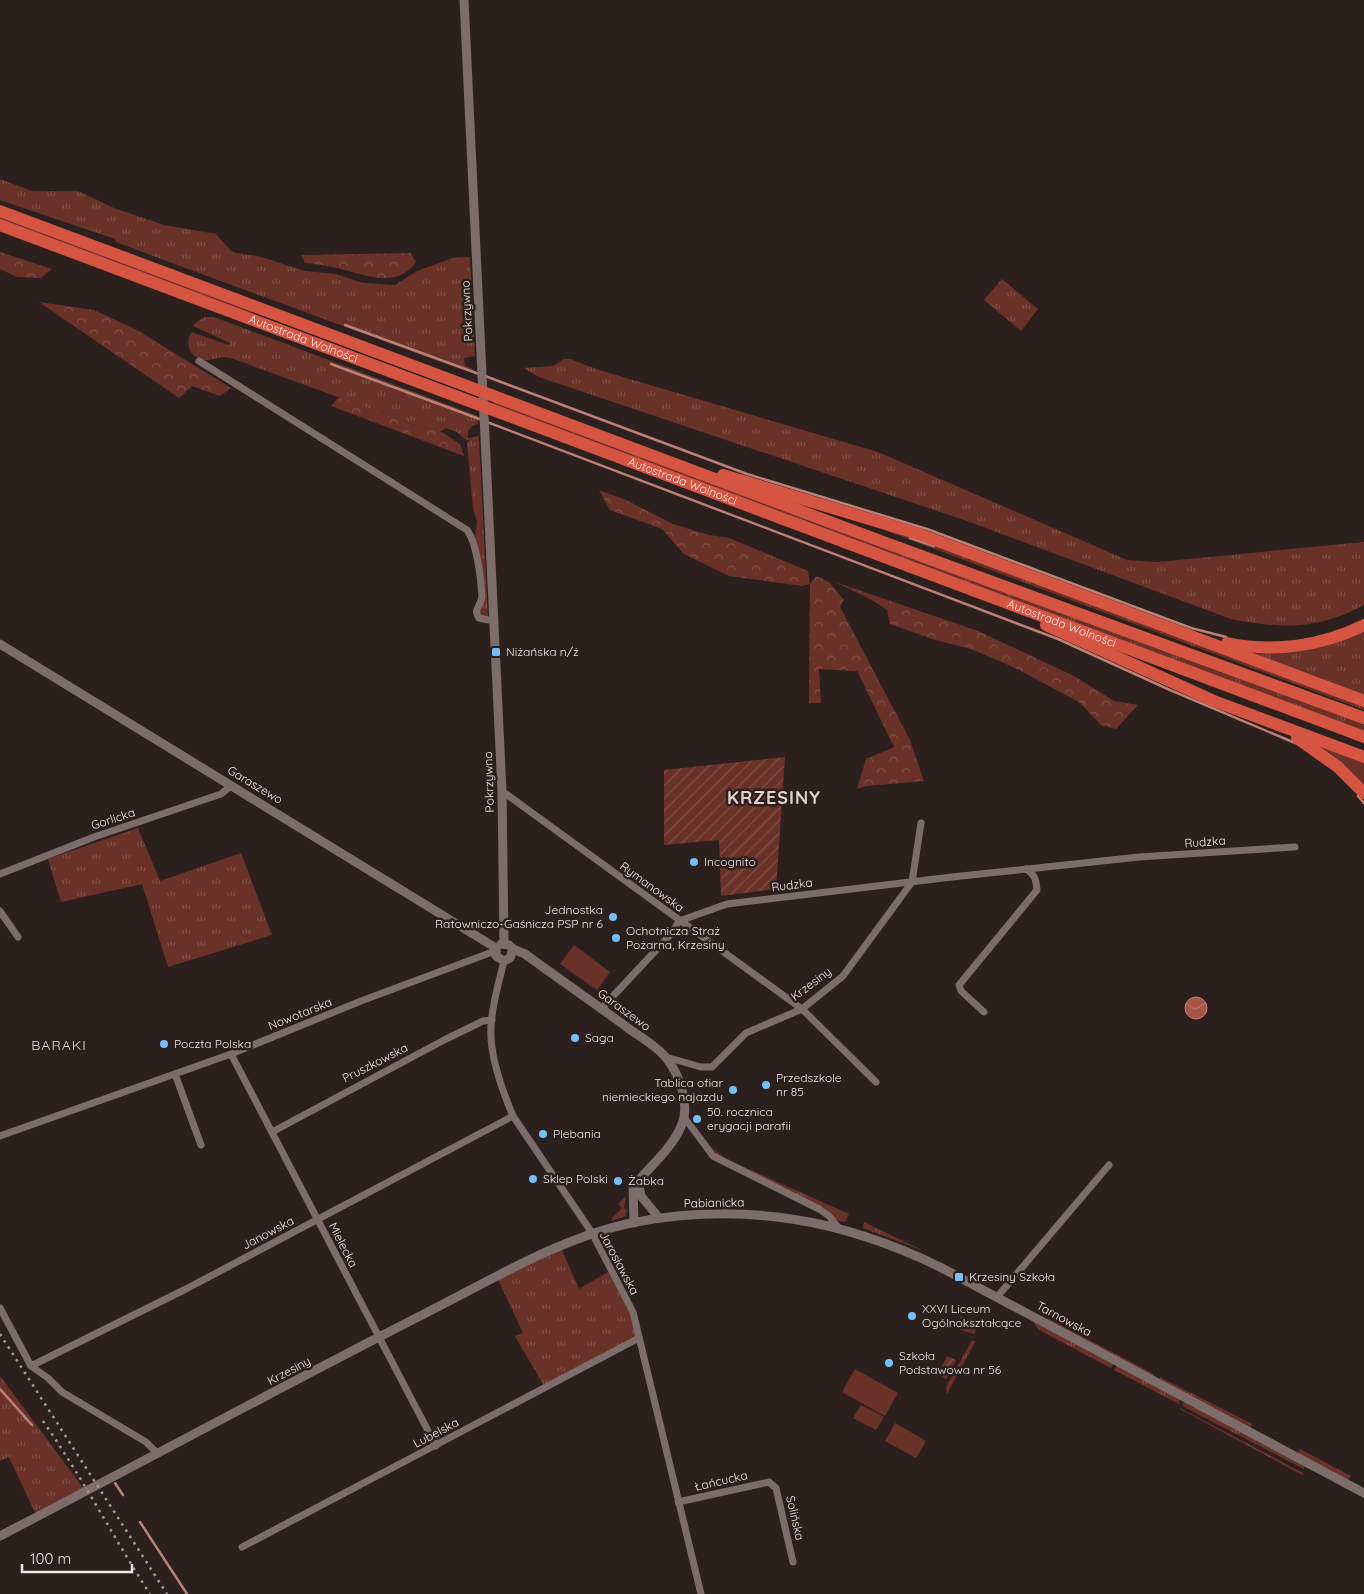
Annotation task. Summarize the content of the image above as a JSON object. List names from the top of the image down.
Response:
{
  "streets": {
    "highway": ["Autostrada Wolności"],
    "street": [
      "Pokrzywno",
      "Garaszewo",
      "Gorlicka",
      "Rudzka",
      "Rymanowska",
      "Krzesiny",
      "Nowotarska",
      "Pruszkowska",
      "Pabianicka",
      "Janowska",
      "Mielecka",
      "Jarosławska",
      "Tarnowska",
      "Lubelska",
      "Łańcucka",
      "Solińska"
    ]
  },
  "crossings": [
    ["Pokrzywno", "Garaszewo"],
    ["Pokrzywno", "Rymanowska"],
    ["Pokrzywno", "Nowotarska"],
    ["Pokrzywno", "Jarosławska"],
    ["Garaszewo", "Gorlicka"],
    ["Garaszewo", "Krzesiny"],
    ["Garaszewo", "Nowotarska"],
    ["Garaszewo", "Jarosławska"],
    ["Garaszewo", "Tarnowska"],
    ["Rudzka", "Rymanowska"],
    ["Rudzka", "Krzesiny"],
    ["Rymanowska", "Krzesiny"],
    ["Krzesiny", "Pabianicka"],
    ["Krzesiny", "Mielecka"],
    ["Krzesiny", "Jarosławska"],
    ["Nowotarska", "Mielecka"],
    ["Nowotarska", "Jarosławska"],
    ["Pruszkowska", "Mielecka"],
    ["Pruszkowska", "Jarosławska"],
    ["Pabianicka", "Jarosławska"],
    ["Pabianicka", "Tarnowska"],
    ["Janowska", "Mielecka"],
    ["Janowska", "Jarosławska"],
    ["Mielecka", "Lubelska"],
    ["Jarosławska", "Lubelska"],
    ["Jarosławska", "Łańcucka"],
    ["Łańcucka", "Solińska"]
  ],
  "districts": ["KRZESINY", "BARAKI"],
  "places": {
    "transit": ["Niżańska n/ż", "Krzesiny Szkoła"],
    "other": [
      "Incognito",
      "Jednostka Ratowniczo-Gaśnicza PSP nr 6",
      "Ochotnicza Straż Pożarna, Krzesiny",
      "Saga",
      "Poczta Polska",
      "Przedszkole nr 85",
      "Tablica ofiar niemieckiego najazdu",
      "50. rocznica erygacji parafii",
      "Plebania",
      "Sklep Polski",
      "Żabka",
      "XXVI Liceum Ogólnokształcące",
      "Szkoła Podstawowa nr 56"
    ]
  },
  "scale_bar": "100 m"
}
